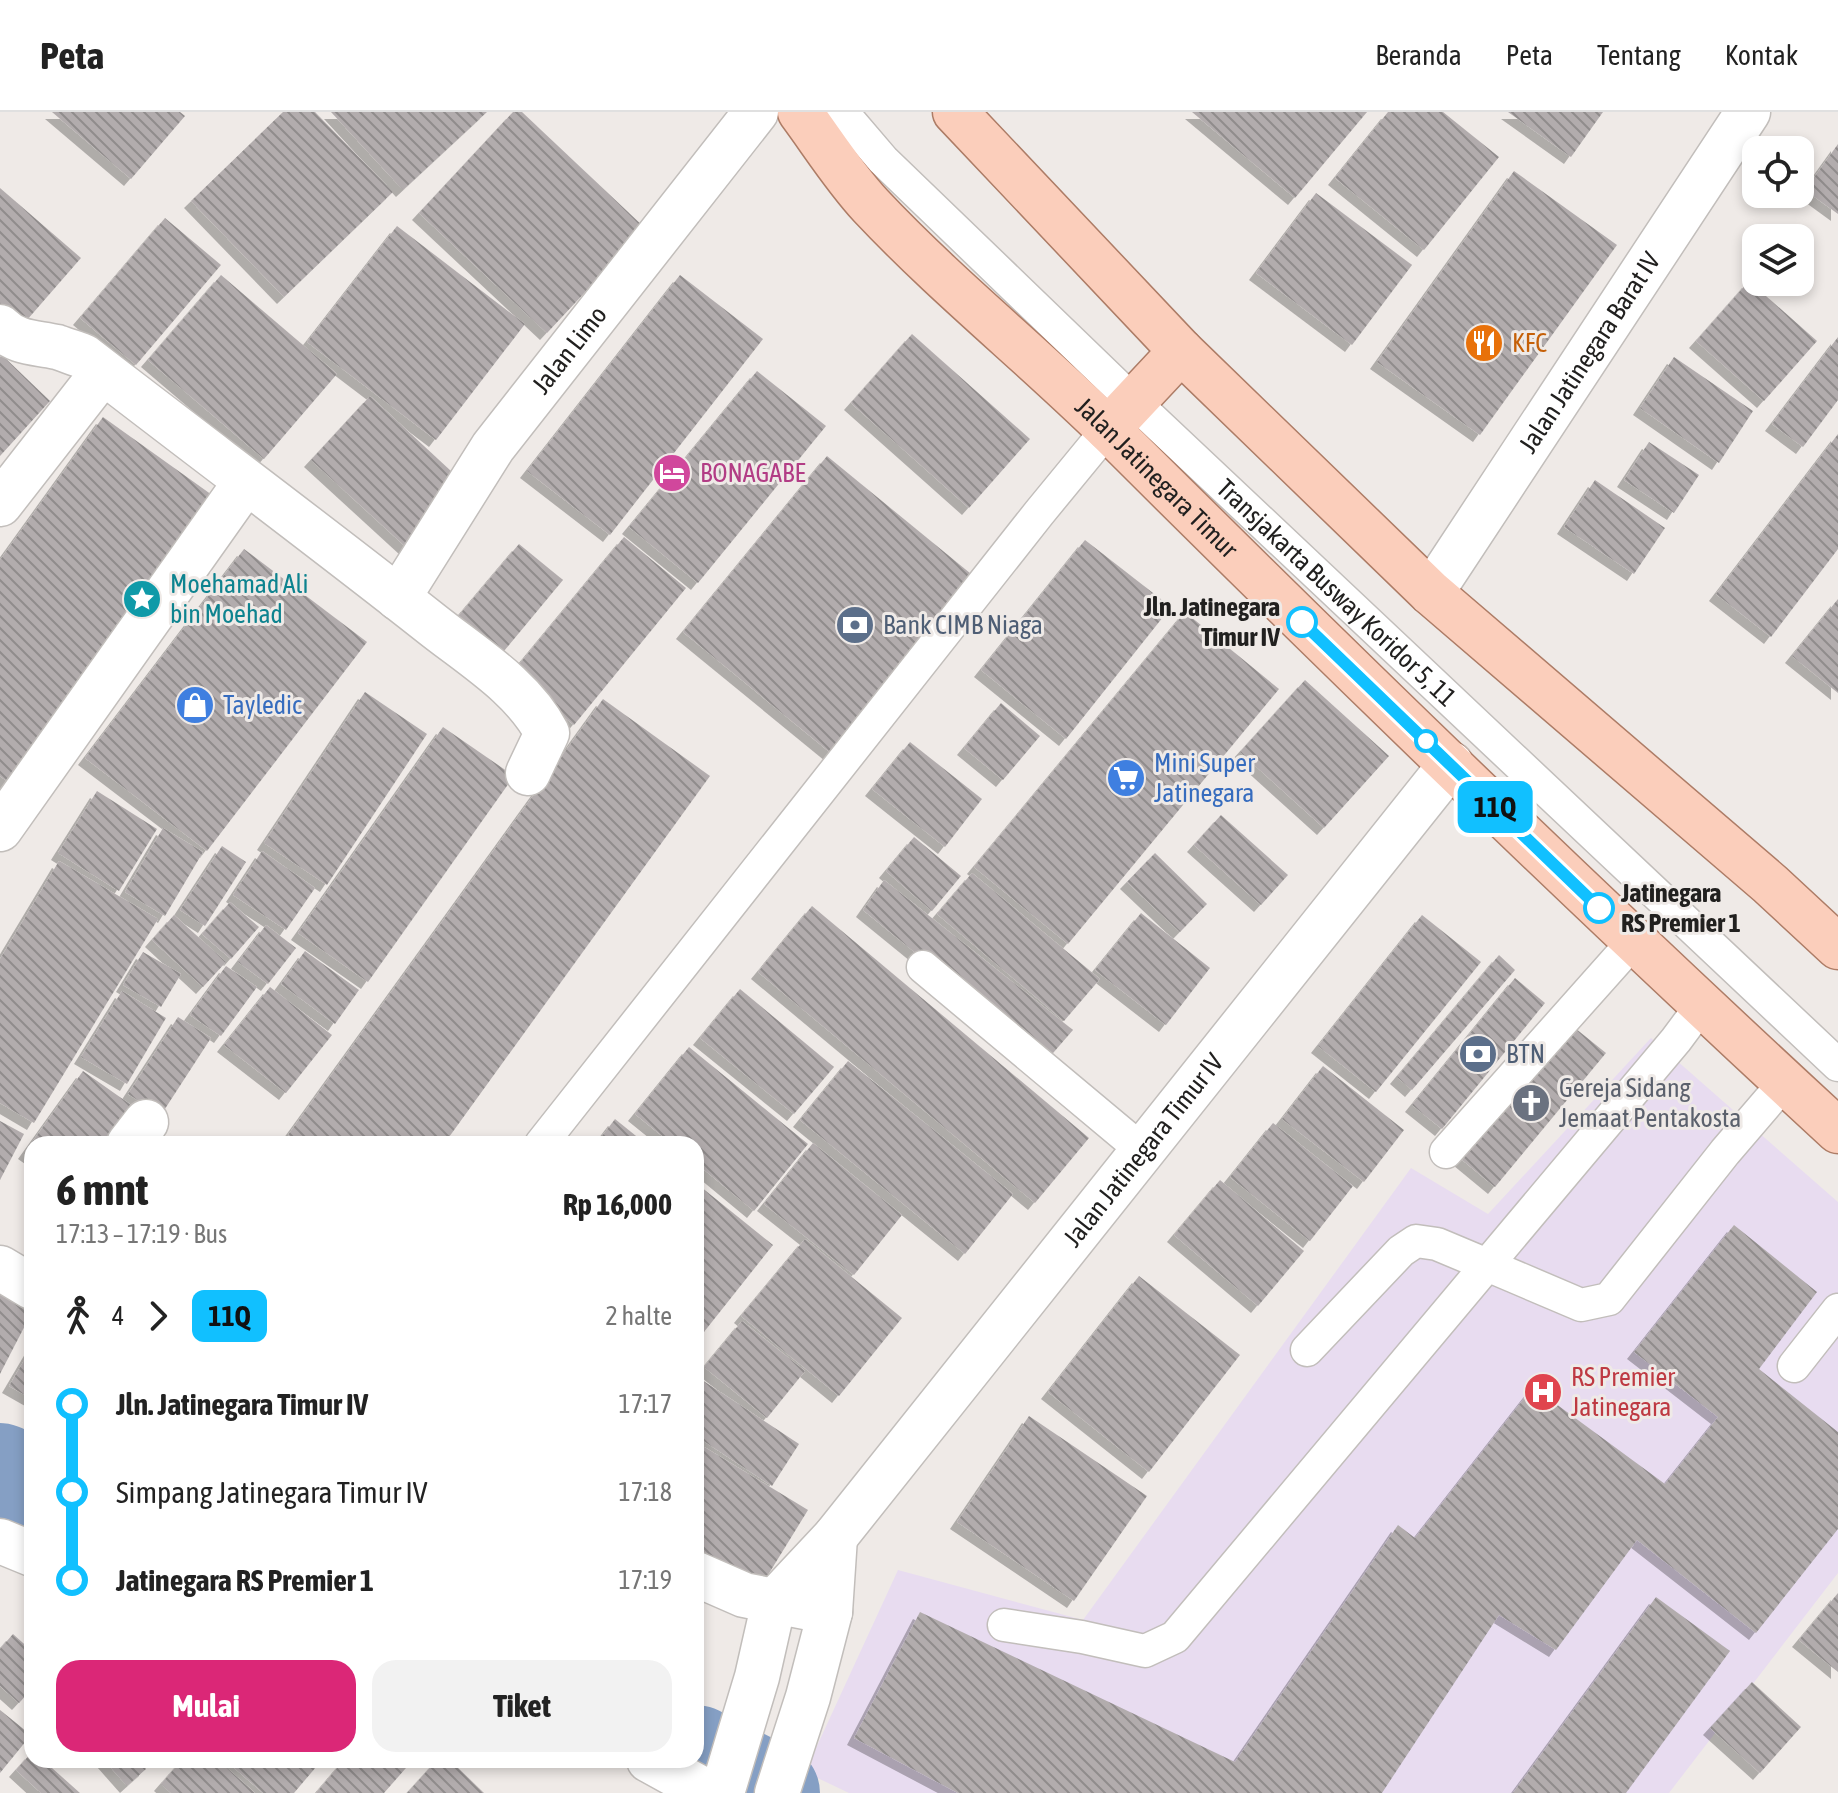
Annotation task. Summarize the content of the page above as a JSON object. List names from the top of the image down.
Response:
{
  "streets": {
    "main road": ["Jalan Jatinegara Timur"],
    "street": ["Jalan Limo", "Jalan Jatinegara Barat IV", "Jalan Jatinegara Timur IV"],
    "lane": ["Transjakarta Busway Koridor 5, 11"]
  },
  "crossings": [
    ["Jalan Jatinegara Timur", "Transjakarta Busway Koridor 5, 11"],
    ["Jalan Jatinegara Timur", "Jalan Jatinegara Timur IV"]
  ],
  "places": {
    "restaurant": ["KFC"],
    "hotel": ["BONAGABE"],
    "place": ["Moehamad Ali bin Moehad"],
    "other": ["Jln. Jatinegara Timur IV", "Jatinegara RS Premier 1"],
    "bank": ["Bank CIMB Niaga", "BTN"],
    "shop": ["Tayledic"],
    "supermarket": ["Mini Super Jatinegara"],
    "church": ["Gereja Sidang Jemaat Pentakosta"],
    "hospital": ["RS Premier Jatinegara"]
  },
  "lines": ["bus line 11Q"],
  "page": {
    "header": "Peta",
    "nav": [
      "Beranda",
      "Peta",
      "Tentang",
      "Kontak"
    ],
    "on_map": "11Q",
    "heading": ["6 mnt", "17:13 – 17:19 · Bus", "Rp 16,000"],
    "legs": ["4", "11Q", "2 halte"],
    "list": [
      {
        "name": "Jln. Jatinegara Timur IV",
        "value": "17:17"
      },
      {
        "name": "Simpang Jatinegara Timur IV",
        "value": "17:18"
      },
      {
        "name": "Jatinegara RS Premier 1",
        "value": "17:19"
      }
    ],
    "buttons": ["Mulai", "Tiket"]
  }
}
